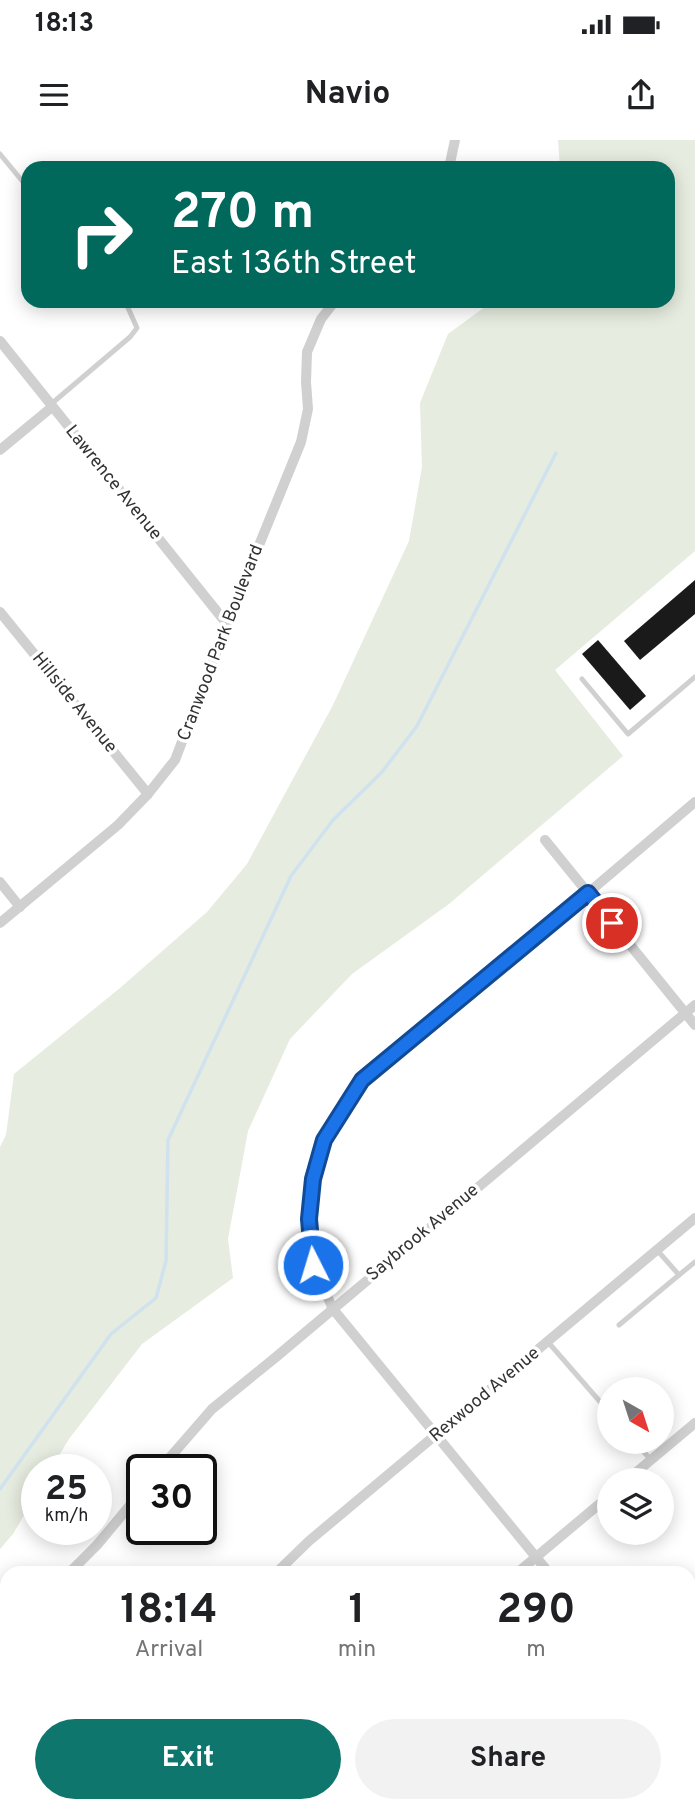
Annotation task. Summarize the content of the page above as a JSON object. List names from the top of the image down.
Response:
{
  "streets": {
    "street": [
      "Lawrence Avenue",
      "Cranwood Park Boulevard",
      "Hillside Avenue",
      "Saybrook Avenue",
      "Rexwood Avenue"
    ]
  },
  "crossings": [
    ["Lawrence Avenue", "Cranwood Park Boulevard"],
    ["Cranwood Park Boulevard", "Hillside Avenue"]
  ],
  "north": "bottom right",
  "page": {
    "status": "18:13",
    "header": "Navio",
    "turn": ["270 m", "East 136th Street"],
    "speed": "25 km/h",
    "limit": "30",
    "eta": [
      "18:14",
      "Arrival",
      "1",
      "min",
      "290",
      "m"
    ],
    "buttons": ["Exit", "Share"]
  }
}
